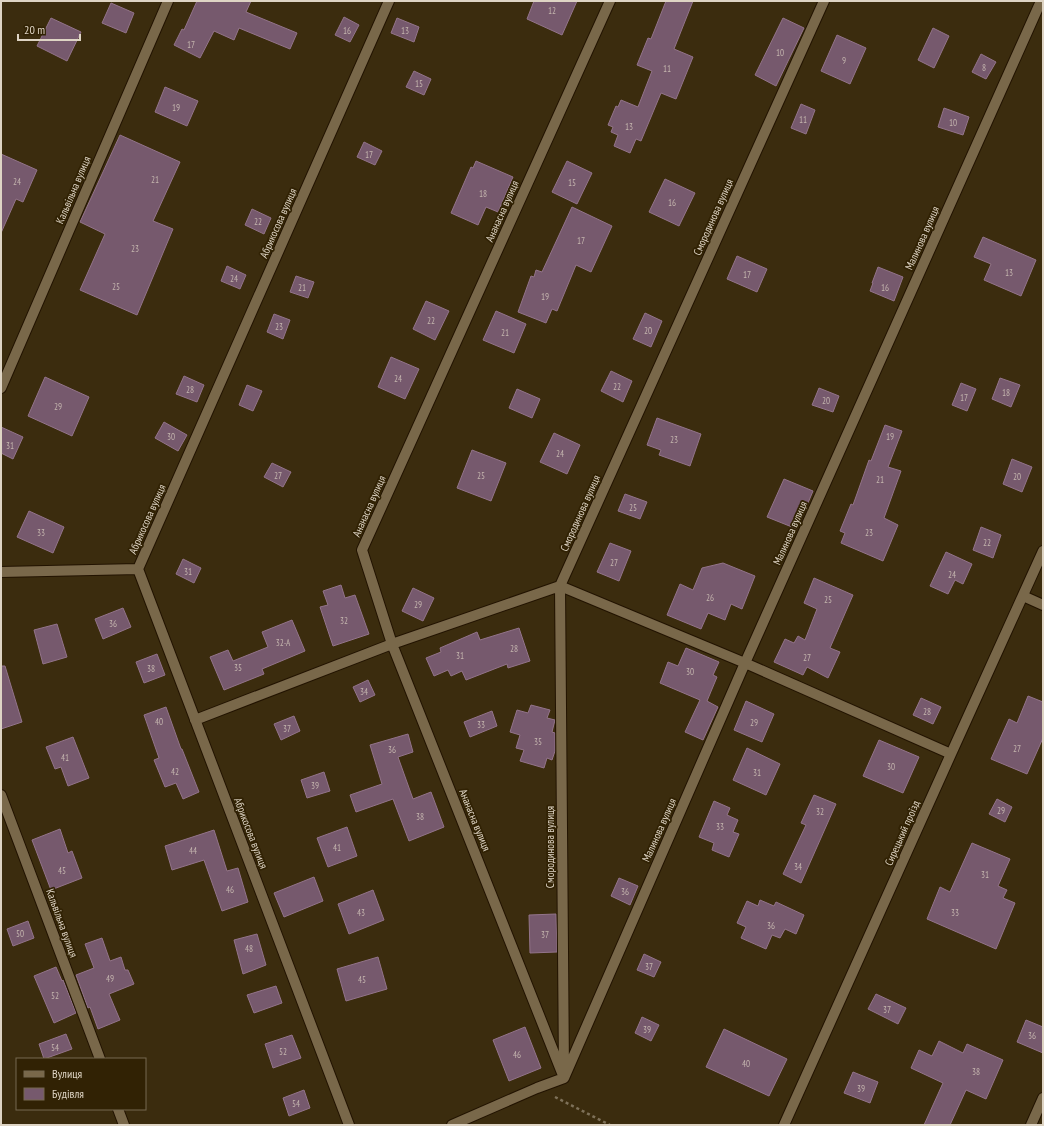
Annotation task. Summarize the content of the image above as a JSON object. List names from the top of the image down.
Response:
{
  "streets": {
    "street": [
      "Кальвільна вулиця",
      "Ананасна вулиця",
      "Смородинова вулиця",
      "Абрикосова вулиця",
      "Малинова вулиця",
      "Сирецький проїзд"
    ]
  },
  "crossings": [
    ["Ананасна вулиця", "Смородинова вулиця"],
    ["Ананасна вулиця", "Малинова вулиця"],
    ["Смородинова вулиця", "Малинова вулиця"]
  ],
  "house_numbers": [
    "12",
    "16",
    "13",
    "17",
    "10",
    "9",
    "8",
    "11",
    "15",
    "19",
    "11",
    "10",
    "13",
    "17",
    "21",
    "24",
    "15",
    "18",
    "16",
    "22",
    "17",
    "23",
    "13",
    "17",
    "24",
    "25",
    "21",
    "16",
    "19",
    "22",
    "23",
    "20",
    "21",
    "24",
    "22",
    "28",
    "18",
    "17",
    "20",
    "29",
    "30",
    "19",
    "23",
    "31",
    "24",
    "27",
    "25",
    "20",
    "21",
    "25",
    "33",
    "23",
    "22",
    "27",
    "31",
    "24",
    "26",
    "25",
    "29",
    "32",
    "36",
    "32-А",
    "28",
    "31",
    "27",
    "35",
    "38",
    "30",
    "34",
    "28",
    "40",
    "29",
    "33",
    "37",
    "35",
    "27",
    "36",
    "41",
    "30",
    "42",
    "31",
    "39",
    "29",
    "32",
    "38",
    "33",
    "41",
    "44",
    "34",
    "45",
    "31",
    "46",
    "36",
    "43",
    "33",
    "36",
    "50",
    "37",
    "48",
    "37",
    "49",
    "45",
    "52",
    "37",
    "39",
    "36",
    "54",
    "52",
    "46",
    "40",
    "38",
    "39",
    "54"
  ],
  "legend": ["Вулиця", "Будівля"],
  "scale_bar": "20 m"
}
